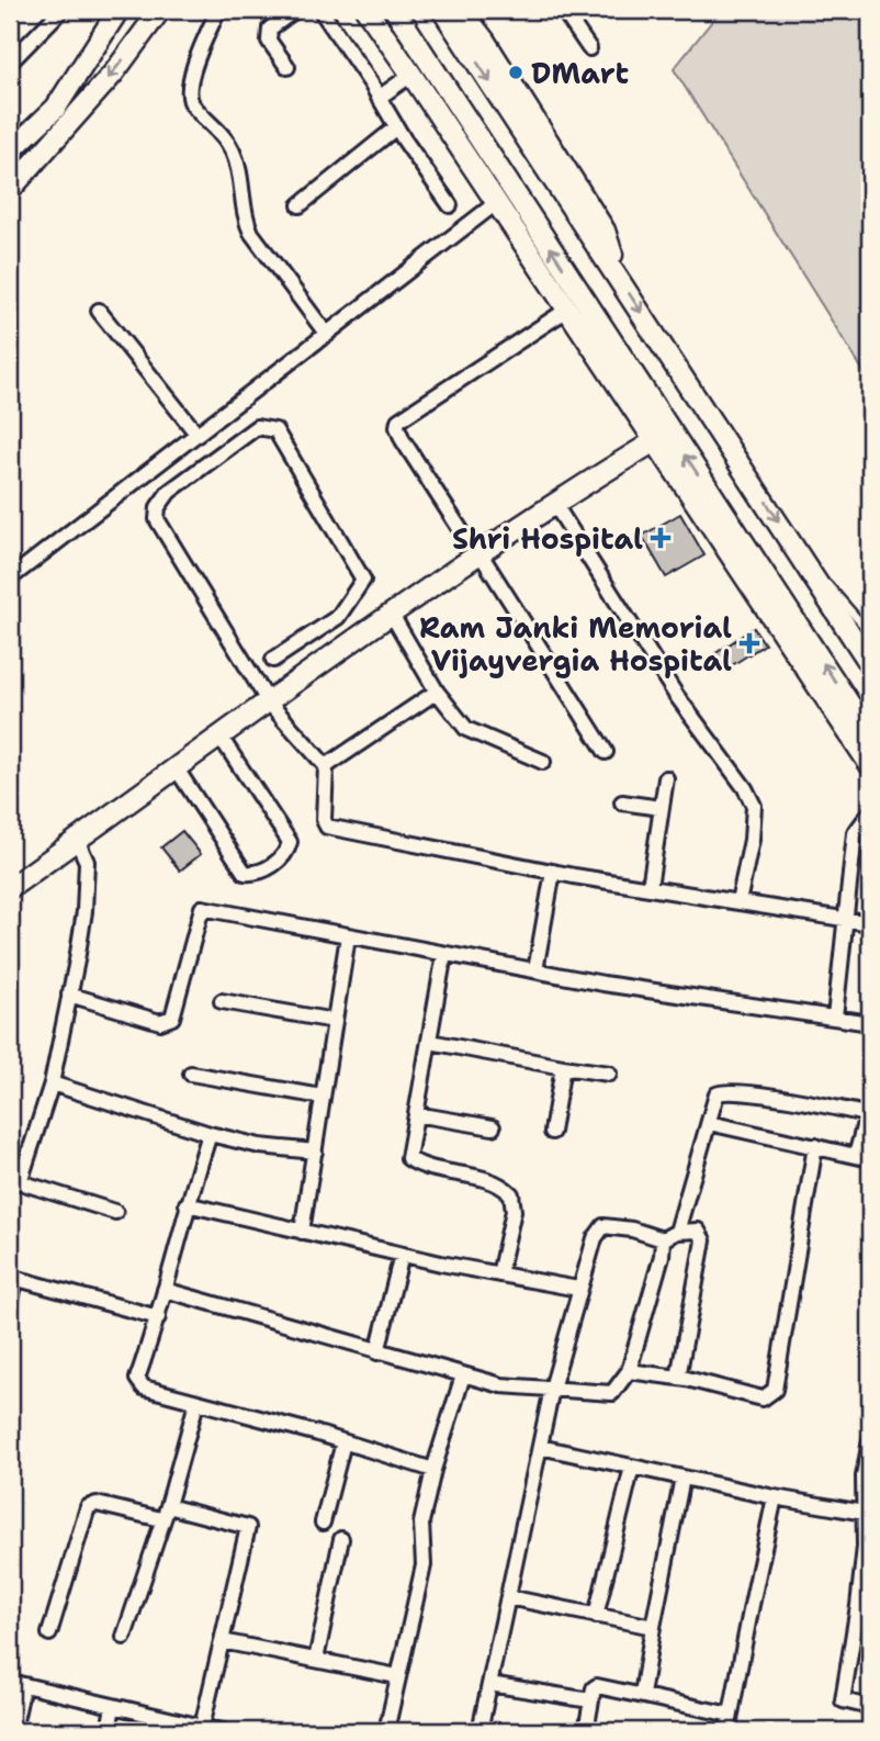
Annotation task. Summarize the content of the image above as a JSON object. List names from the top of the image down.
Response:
{
  "places": {
    "other": ["DMart"],
    "health": ["Shri Hospital", "Ram Janki Memorial Vijayvergia Hospital"]
  }
}
